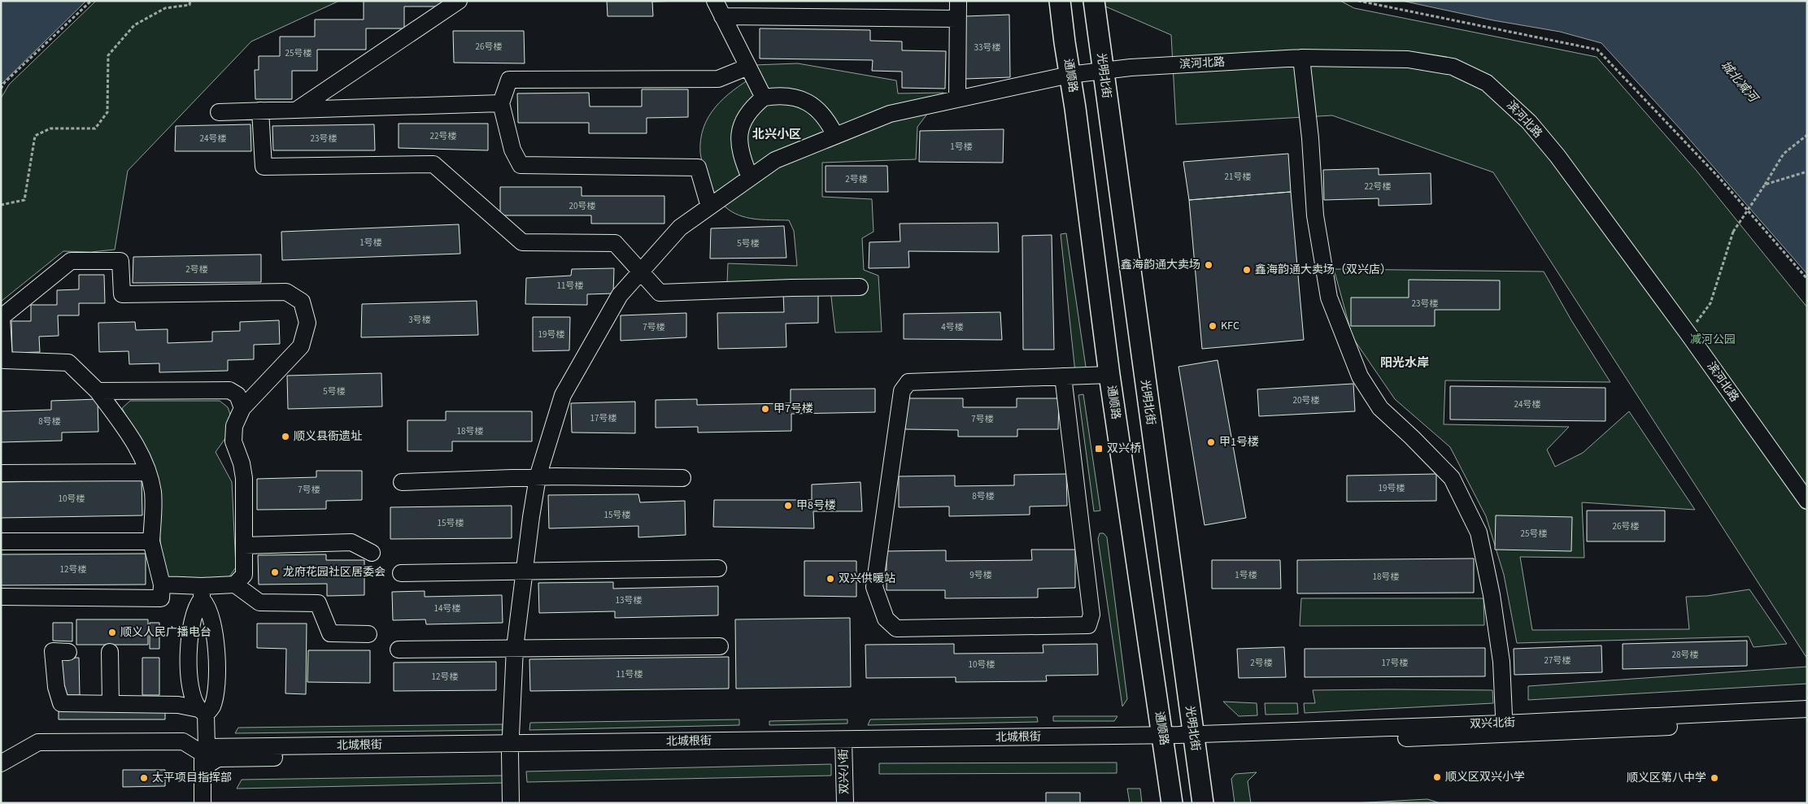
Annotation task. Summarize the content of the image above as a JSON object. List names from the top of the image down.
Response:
{
  "streets": {
    "main road": ["通顺路", "光明北街"],
    "street": [
      "滨河北路",
      "双兴北街",
      "北城根街",
      "双兴小街"
    ]
  },
  "crossings": [
    ["滨河北路", "通顺路"],
    ["滨河北路", "光明北街"],
    ["滨河北路", "北城根街"],
    ["通顺路", "光明北街"],
    ["通顺路", "双兴北街"],
    ["通顺路", "北城根街"],
    ["光明北街", "双兴北街"],
    ["光明北街", "北城根街"],
    ["双兴北街", "北城根街"],
    ["北城根街", "双兴小街"]
  ],
  "districts": ["北兴小区", "阳光水岸"],
  "water": ["城北减河"],
  "parks": ["减河公园"],
  "places": {
    "other": [
      "鑫海韵通大卖场",
      "鑫海韵通大卖场（双兴店）",
      "KFC",
      "甲7号楼",
      "顺义县衙遗址",
      "甲1号楼",
      "甲8号楼",
      "龙府花园社区居委会",
      "双兴供暖站",
      "顺义人民广播电台",
      "顺义区双兴小学",
      "太平项目指挥部",
      "顺义区第八中学"
    ],
    "transit": ["双兴桥"]
  },
  "house_numbers": [
    "26号楼",
    "33号楼",
    "25号楼",
    "22号楼",
    "24号楼",
    "23号楼",
    "1号楼",
    "21号楼",
    "2号楼",
    "22号楼",
    "20号楼",
    "1号楼",
    "5号楼",
    "2号楼",
    "11号楼",
    "23号楼",
    "3号楼",
    "7号楼",
    "4号楼",
    "19号楼",
    "5号楼",
    "20号楼",
    "24号楼",
    "17号楼",
    "7号楼",
    "8号楼",
    "18号楼",
    "19号楼",
    "7号楼",
    "8号楼",
    "10号楼",
    "15号楼",
    "15号楼",
    "26号楼",
    "25号楼",
    "12号楼",
    "9号楼",
    "1号楼",
    "18号楼",
    "13号楼",
    "14号楼",
    "28号楼",
    "27号楼",
    "2号楼",
    "17号楼",
    "10号楼",
    "11号楼",
    "12号楼"
  ]
}
